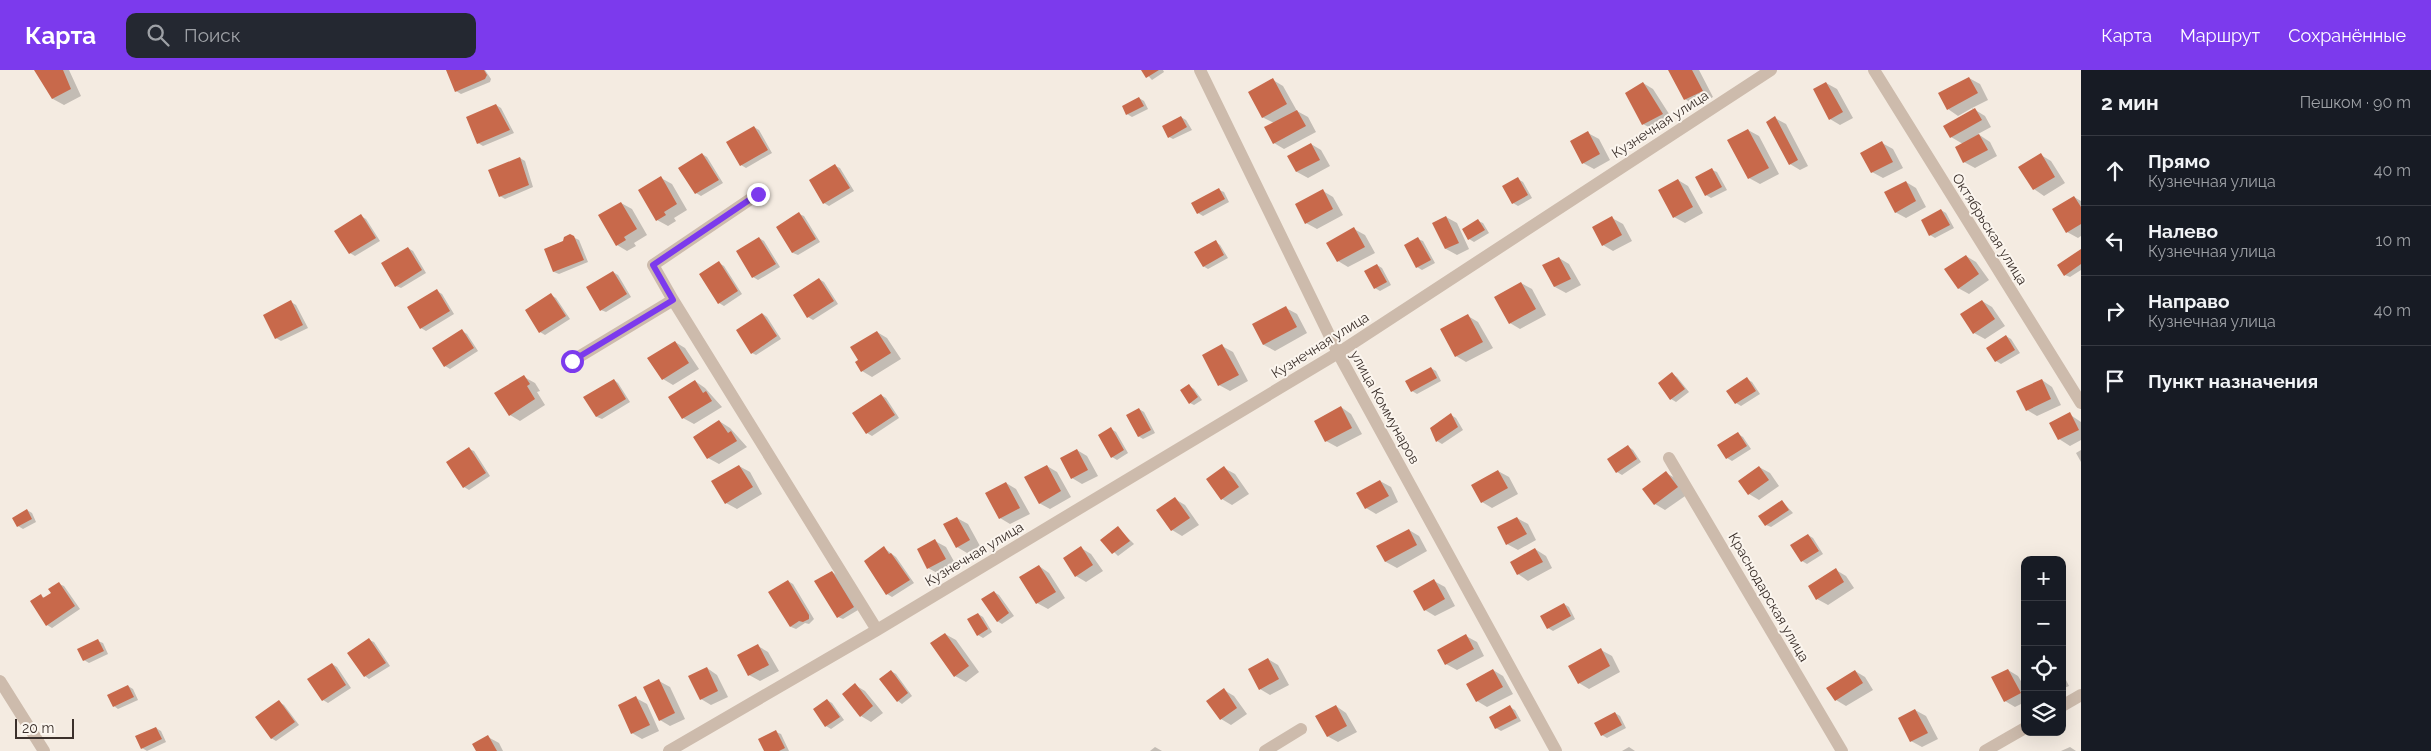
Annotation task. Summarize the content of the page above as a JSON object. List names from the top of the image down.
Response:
{
  "streets": {
    "street": [
      "Кузнечная улица",
      "Октябрьская улица",
      "улица Коммунаров",
      "Краснодарская улица"
    ]
  },
  "crossings": [
    ["Кузнечная улица", "улица Коммунаров"]
  ],
  "scale_bar": "20 m",
  "page": {
    "header": "Карта",
    "search": "Поиск",
    "nav": ["Карта", "Маршрут", "Сохранённые"],
    "heading": ["2 мин", "Пешком · 90 m"],
    "list": [
      ["Прямо", "Кузнечная улица", "40 m"],
      ["Налево", "Кузнечная улица", "10 m"],
      ["Направо", "Кузнечная улица", "40 m"],
      "Пункт назначения"
    ],
    "map_buttons": ["+", "−"],
    "scale": "20 m"
  }
}
